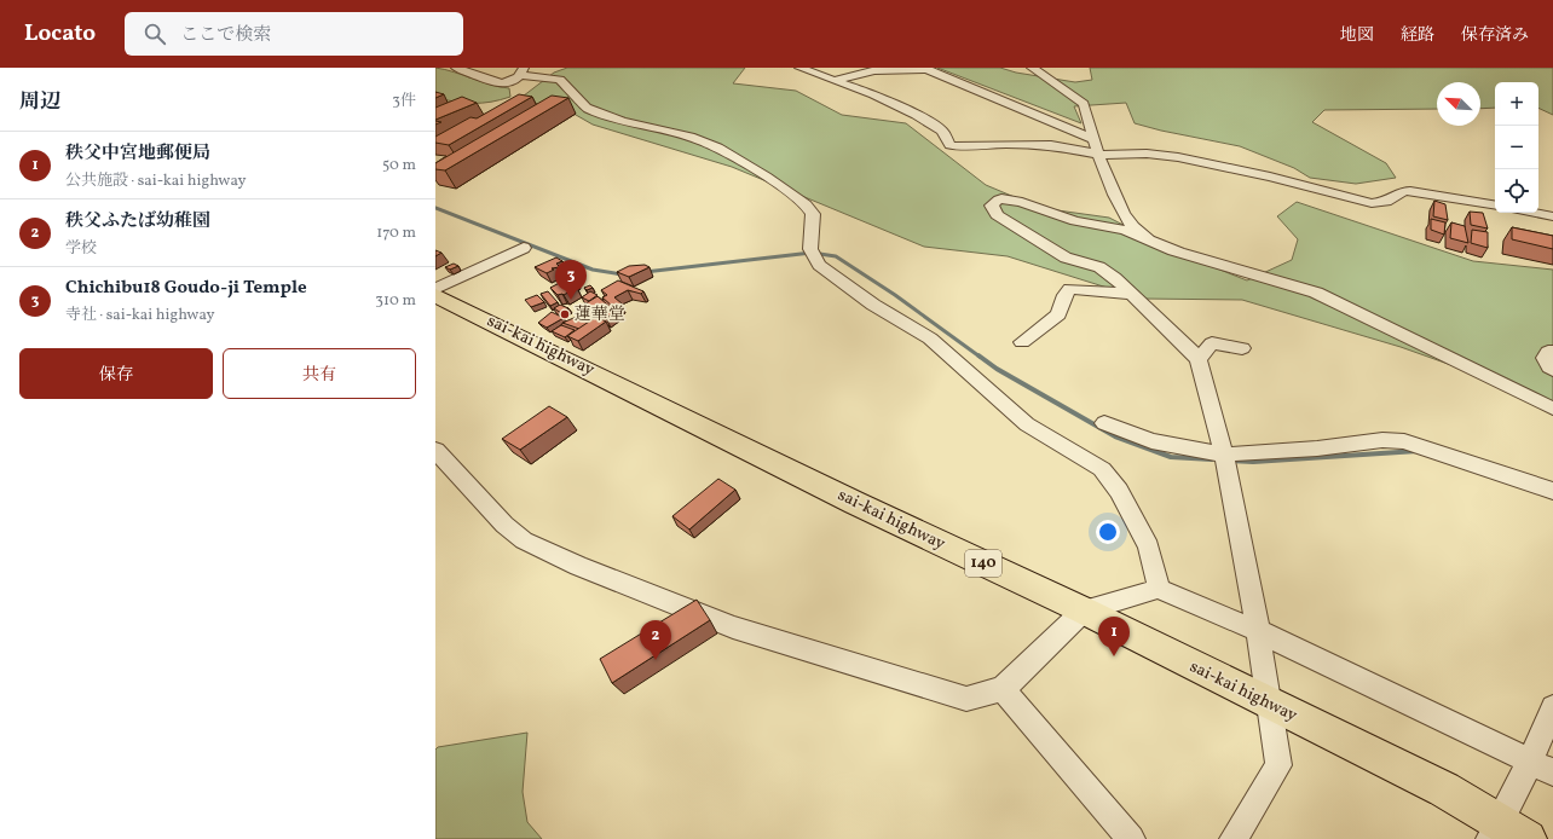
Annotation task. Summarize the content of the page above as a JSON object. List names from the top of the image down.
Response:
{
  "streets": {
    "highway": ["sai-kai highway", "140"]
  },
  "places": ["蓮華堂"],
  "north": "top left",
  "page": {
    "header": "Locato",
    "search": "ここで検索",
    "nav": ["地図", "経路", "保存済み"],
    "heading": ["周辺", "3件"],
    "map_buttons": ["+", "−"],
    "list": [
      {
        "mark": "1",
        "name": "秩父中宮地郵便局",
        "note": "公共施設 · sai-kai highway",
        "value": "50 m"
      },
      {
        "mark": "2",
        "name": "秩父ふたば幼稚園",
        "note": "学校",
        "value": "170 m"
      },
      {
        "mark": "3",
        "name": "Chichibu18 Goudo-ji Temple",
        "note": "寺社 · sai-kai highway",
        "value": "310 m"
      }
    ],
    "pins": ["3", "1", "2"],
    "buttons": ["保存", "共有"]
  }
}
